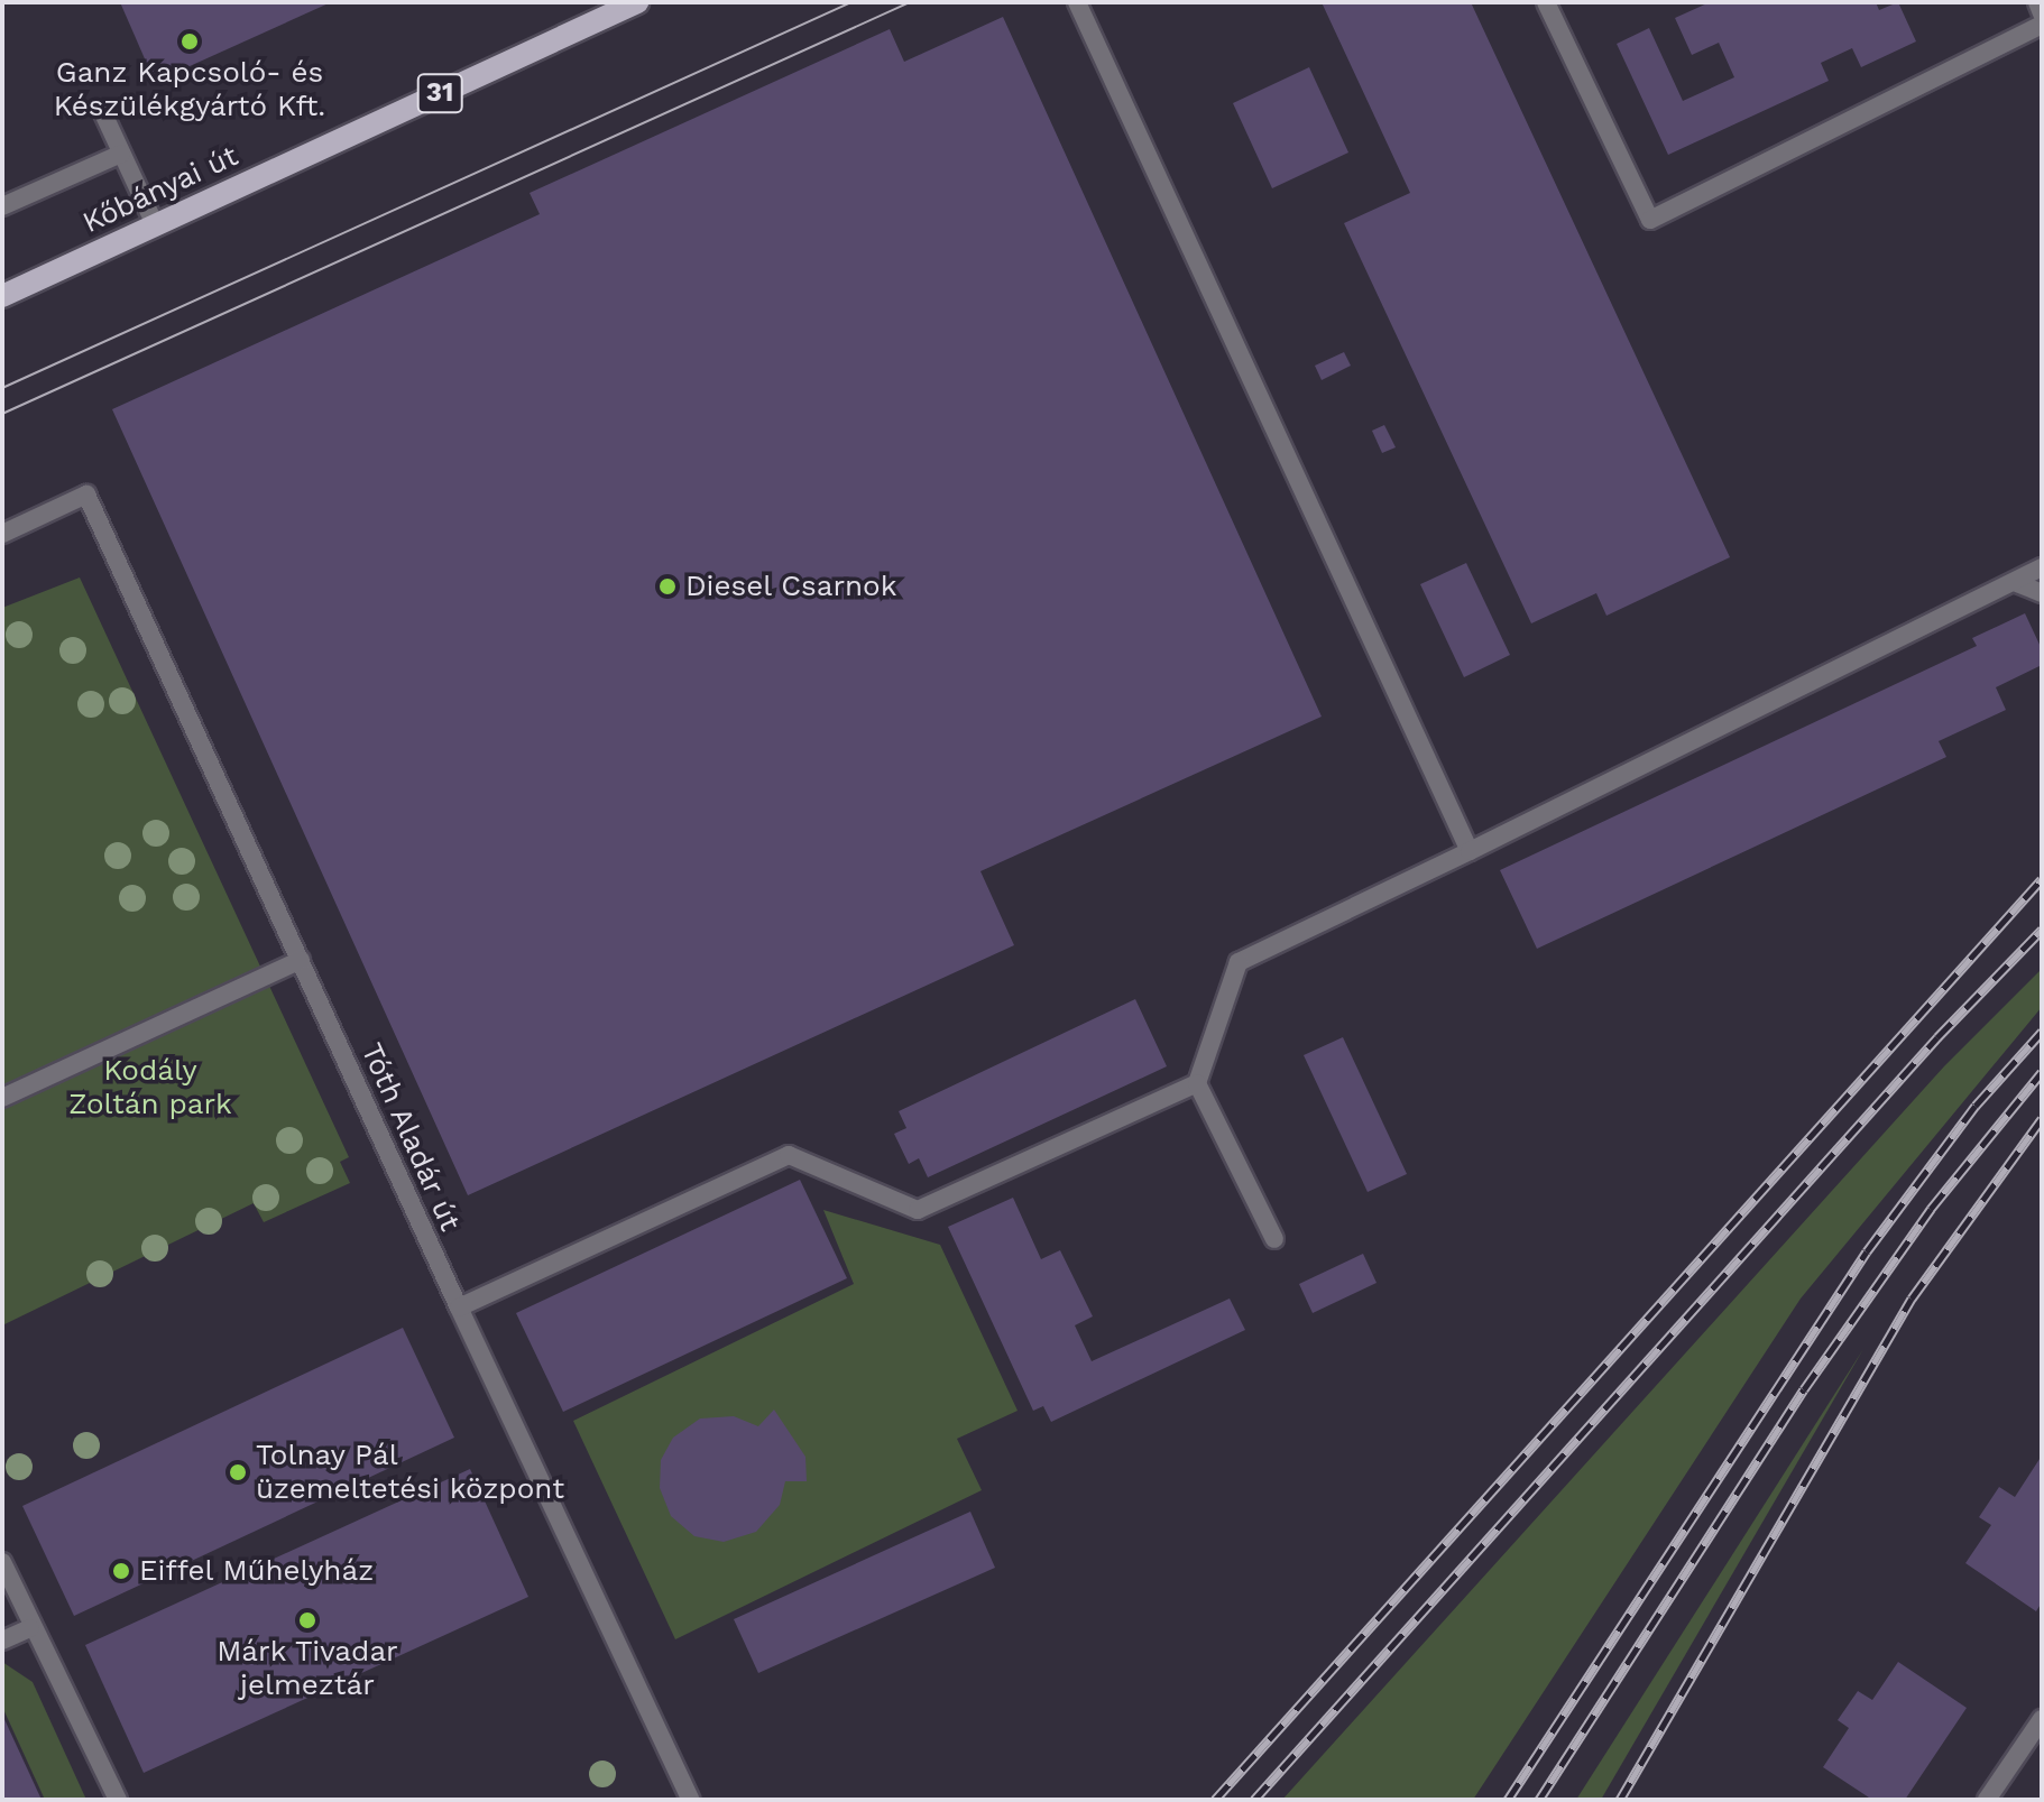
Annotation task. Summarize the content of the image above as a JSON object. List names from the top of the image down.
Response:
{
  "streets": {
    "main road": ["31", "Kőbányai út"],
    "street": ["Tóth Aladár út"]
  },
  "parks": ["Kodály Zoltán park"],
  "places": [
    "Ganz Kapcsoló- és Készülékgyártó Kft.",
    "Diesel Csarnok",
    "Tolnay Pál üzemeltetési központ",
    "Eiffel Műhelyház",
    "Márk Tivadar jelmeztár"
  ]
}
